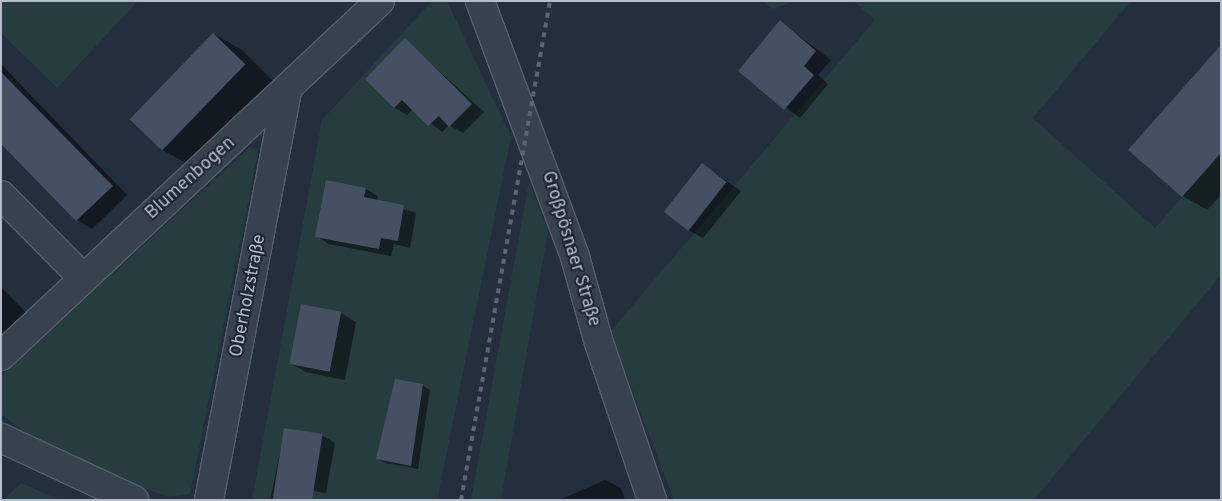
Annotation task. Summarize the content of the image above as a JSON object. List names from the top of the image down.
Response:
{
  "streets": {
    "street": ["Blumenbogen", "Großpösnaer Straße", "Oberholzstraße"]
  },
  "crossings": [
    ["Blumenbogen", "Oberholzstraße"]
  ]
}
